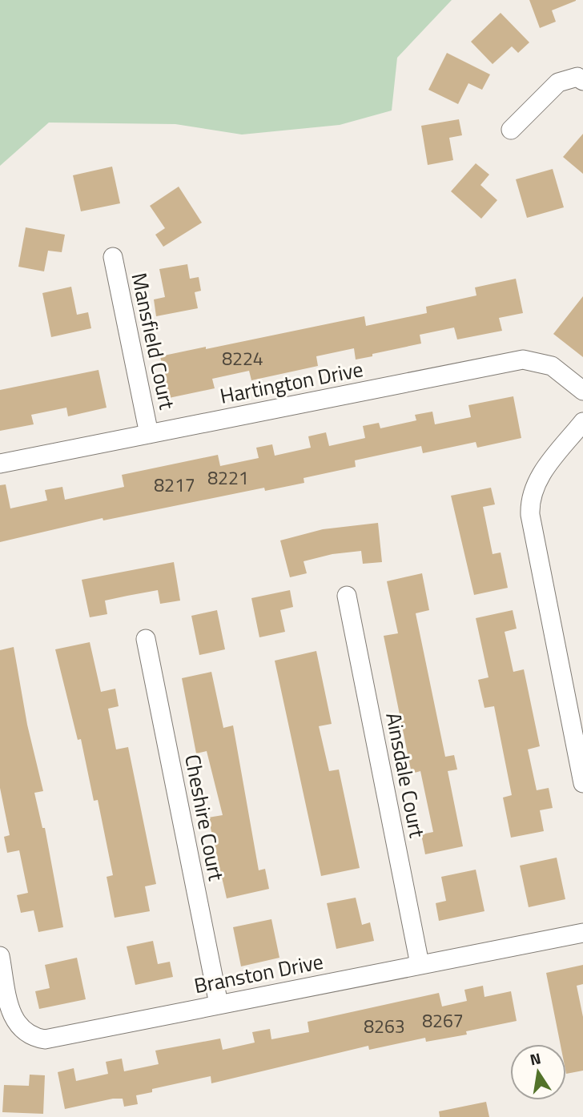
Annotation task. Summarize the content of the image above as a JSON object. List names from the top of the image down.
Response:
{
  "streets": {
    "street": [
      "Mansfield Court",
      "Hartington Drive",
      "Ainsdale Court",
      "Cheshire Court",
      "Branston Drive"
    ]
  },
  "crossings": [
    ["Mansfield Court", "Hartington Drive"],
    ["Ainsdale Court", "Branston Drive"],
    ["Cheshire Court", "Branston Drive"]
  ],
  "house_numbers": [
    "8224",
    "8221",
    "8217",
    "8267",
    "8263"
  ],
  "north": "top"
}
